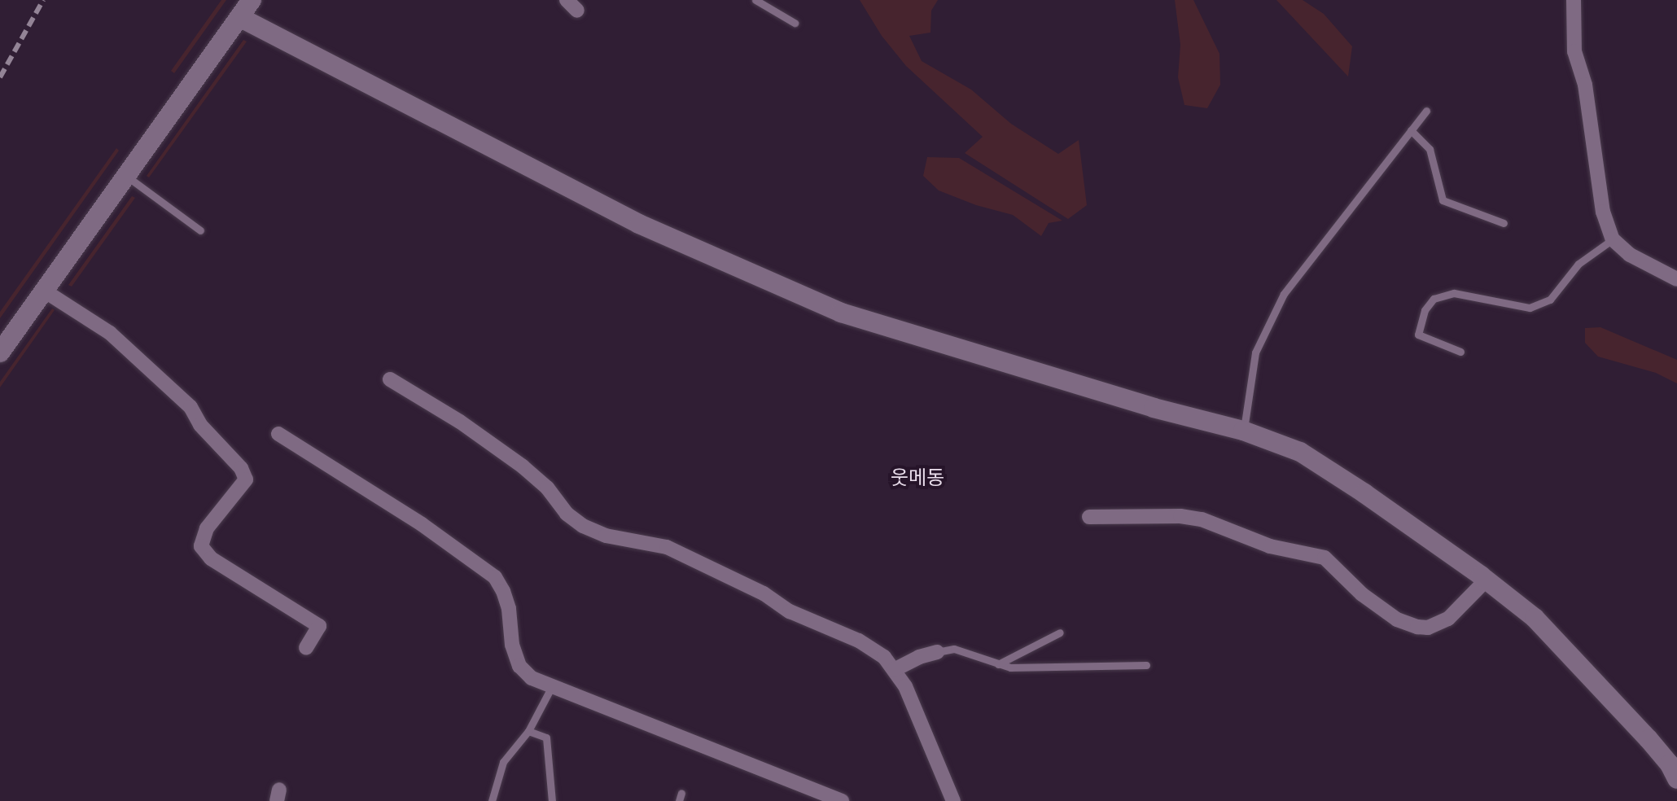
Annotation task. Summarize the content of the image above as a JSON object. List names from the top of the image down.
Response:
{
  "districts": ["웃메동"]
}
